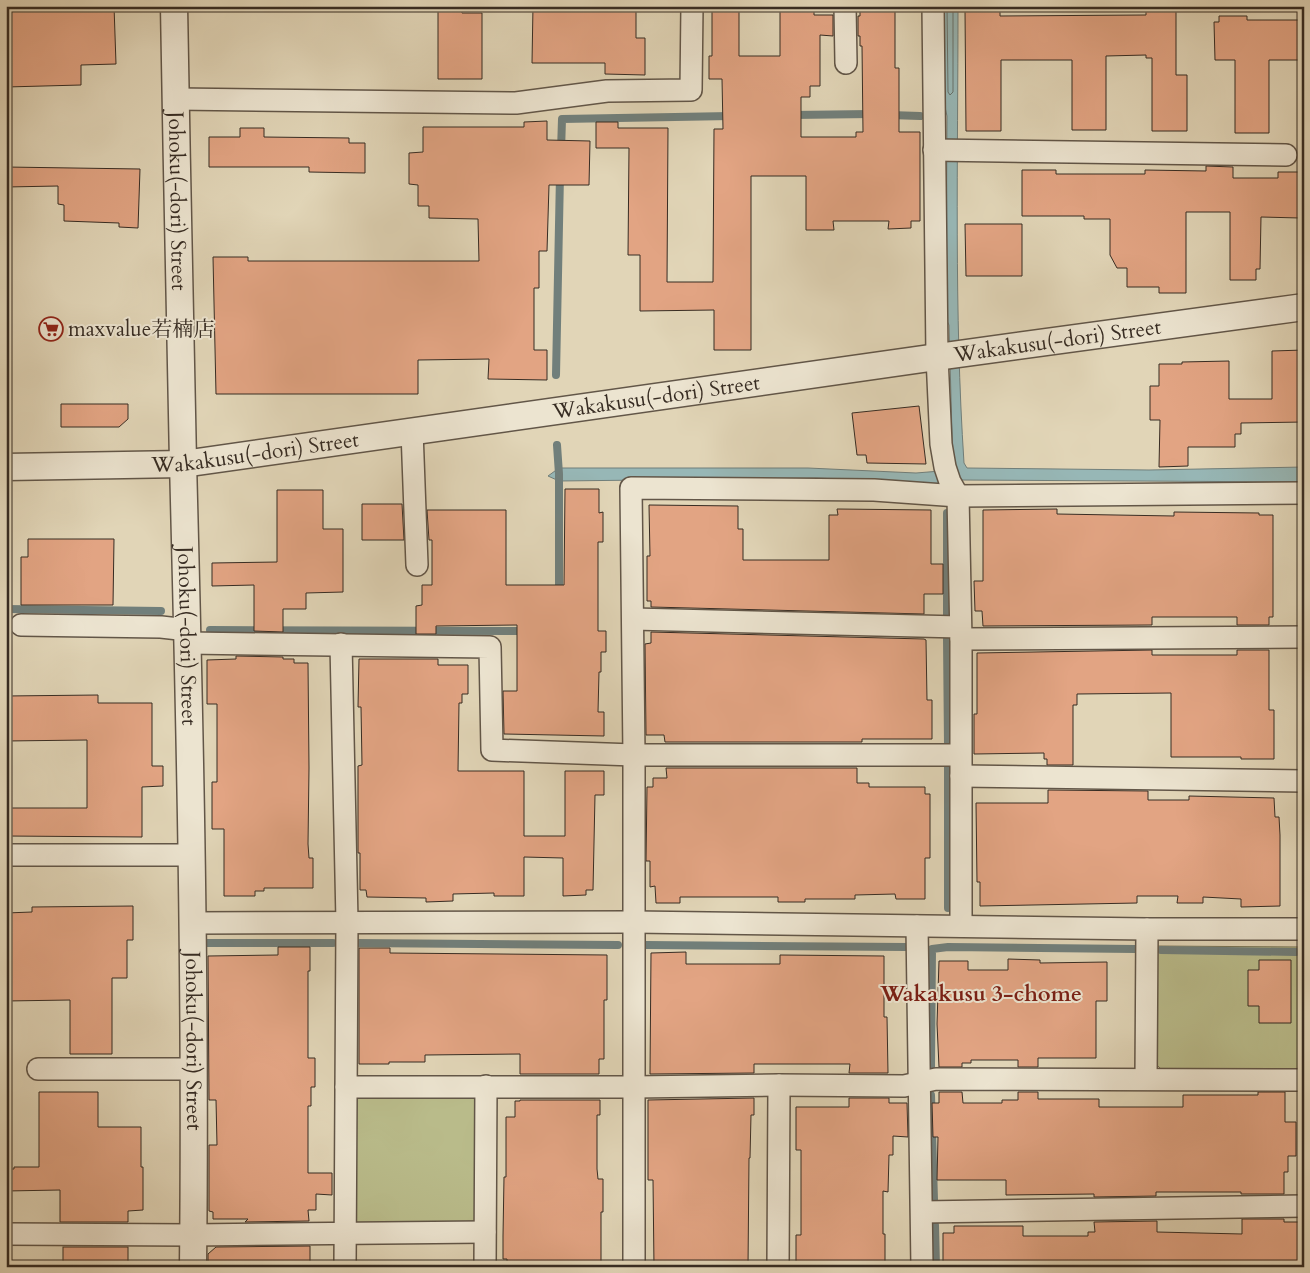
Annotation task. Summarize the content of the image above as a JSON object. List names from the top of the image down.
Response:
{
  "streets": {
    "street": ["Johoku(-dori) Street", "Wakakusu(-dori) Street"]
  },
  "crossings": [
    ["Johoku(-dori) Street", "Wakakusu(-dori) Street"]
  ],
  "districts": ["Wakakusu 3-chome"],
  "places": {
    "supermarket": ["maxvalue若楠店"]
  }
}
